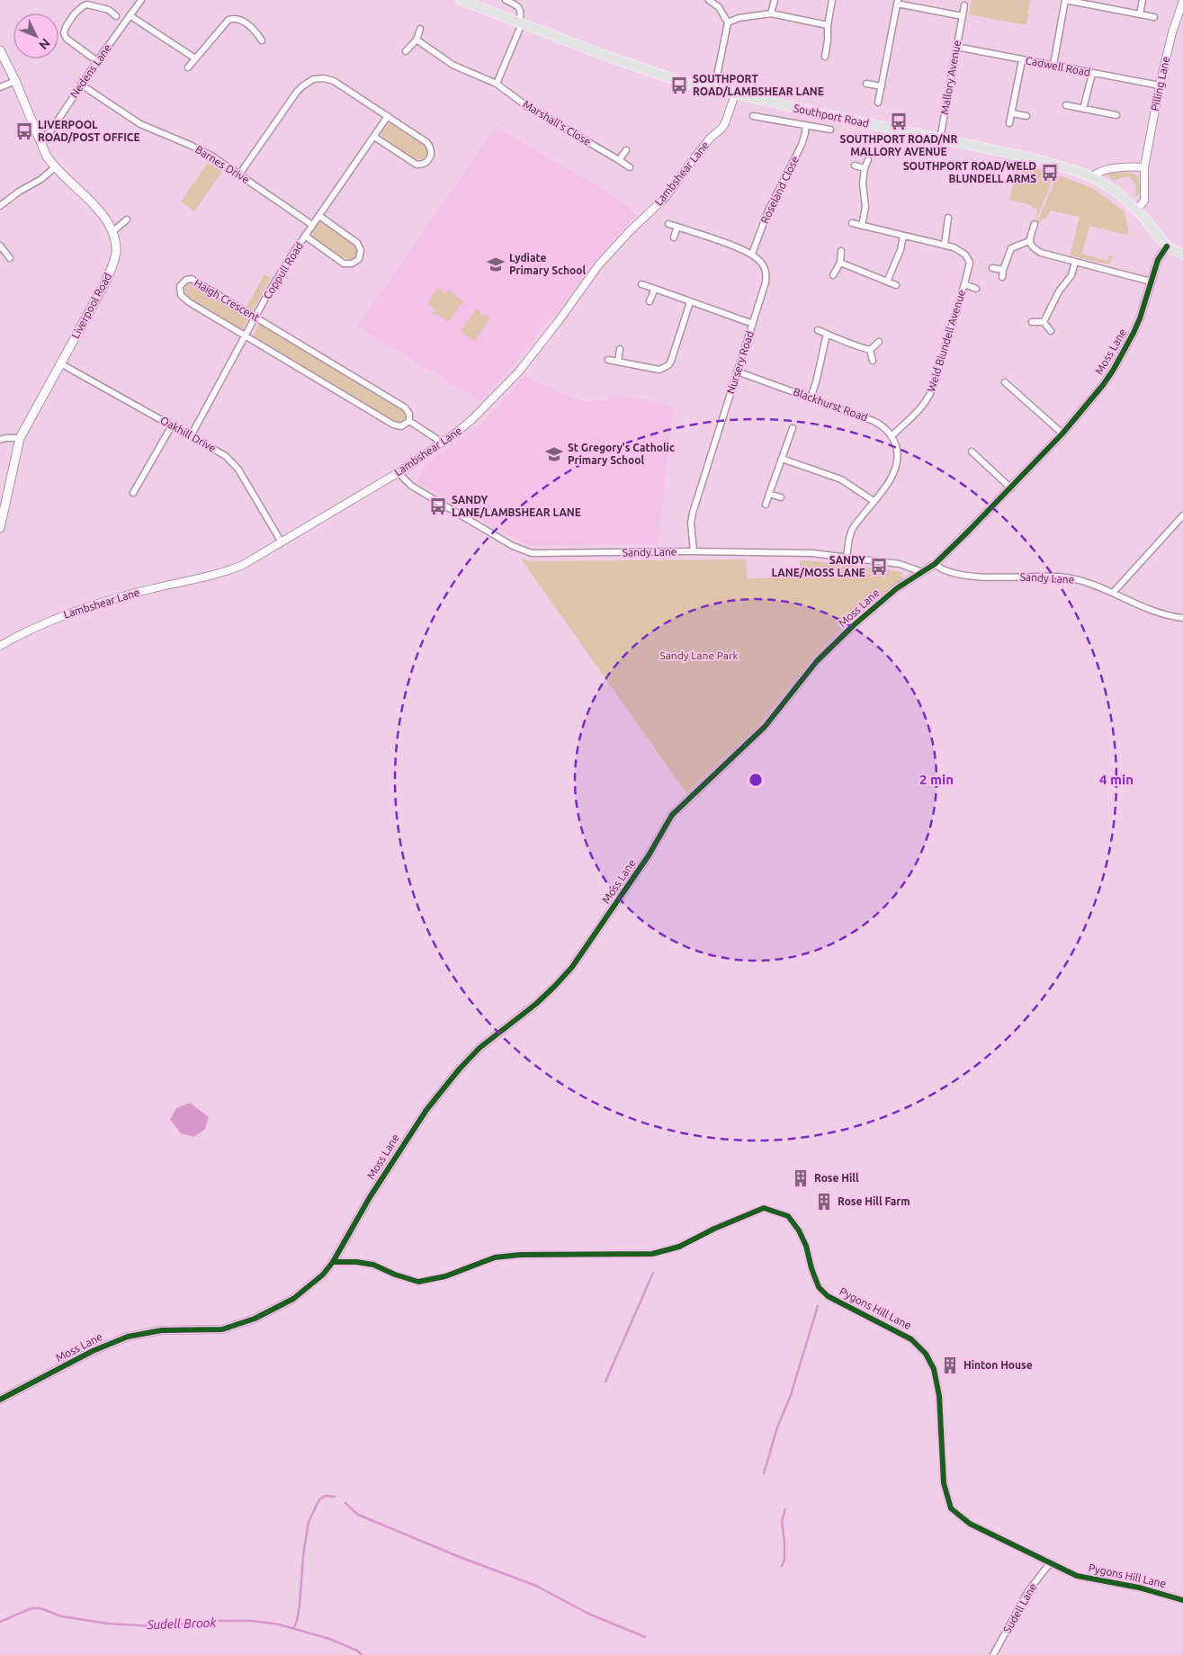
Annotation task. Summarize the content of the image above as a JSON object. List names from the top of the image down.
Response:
{
  "streets": {
    "main road": ["Southport Road", "Liverpool Road"],
    "street": [
      "Cadwell Road",
      "Nedens Lane",
      "Mallory Avenue",
      "Pilling Lane",
      "Marshall's Close",
      "Barnes Drive",
      "Lambshear Lane",
      "Roseland Close",
      "Coppull Road",
      "Haigh Crescent",
      "Weld Blundell Avenue",
      "Moss Lane",
      "Nursery Road",
      "Blackhurst Road",
      "Oakhill Drive",
      "Sandy Lane",
      "Pygons Hill Lane",
      "Sudell Lane"
    ]
  },
  "crossings": [
    ["Cadwell Road", "Mallory Avenue"],
    ["Cadwell Road", "Pilling Lane"],
    ["Nedens Lane", "Barnes Drive"],
    ["Nedens Lane", "Liverpool Road"],
    ["Mallory Avenue", "Southport Road"],
    ["Pilling Lane", "Southport Road"],
    ["Southport Road", "Lambshear Lane"],
    ["Southport Road", "Moss Lane"],
    ["Barnes Drive", "Coppull Road"],
    ["Lambshear Lane", "Haigh Crescent"],
    ["Lambshear Lane", "Oakhill Drive"],
    ["Lambshear Lane", "Sandy Lane"],
    ["Roseland Close", "Nursery Road"],
    ["Coppull Road", "Haigh Crescent"],
    ["Coppull Road", "Oakhill Drive"],
    ["Liverpool Road", "Oakhill Drive"],
    ["Weld Blundell Avenue", "Blackhurst Road"],
    ["Moss Lane", "Sandy Lane"],
    ["Moss Lane", "Pygons Hill Lane"],
    ["Nursery Road", "Blackhurst Road"],
    ["Nursery Road", "Sandy Lane"],
    ["Pygons Hill Lane", "Sudell Lane"]
  ],
  "water": ["Sudell Brook"],
  "parks": ["Sandy Lane Park"],
  "places": {
    "bus stop": [
      "SOUTHPORT ROAD/LAMBSHEAR LANE",
      "SOUTHPORT ROAD/NR MALLORY AVENUE",
      "LIVERPOOL ROAD/POST OFFICE",
      "SOUTHPORT ROAD/WELD BLUNDELL ARMS",
      "SANDY LANE/LAMBSHEAR LANE",
      "SANDY LANE/MOSS LANE"
    ],
    "school or university": ["Lydiate Primary School", "St Gregory's Catholic Primary School"],
    "building": ["Rose Hill", "Rose Hill Farm", "Hinton House"]
  },
  "north": "bottom right",
  "rings": ["2 min", "4 min"]
}
